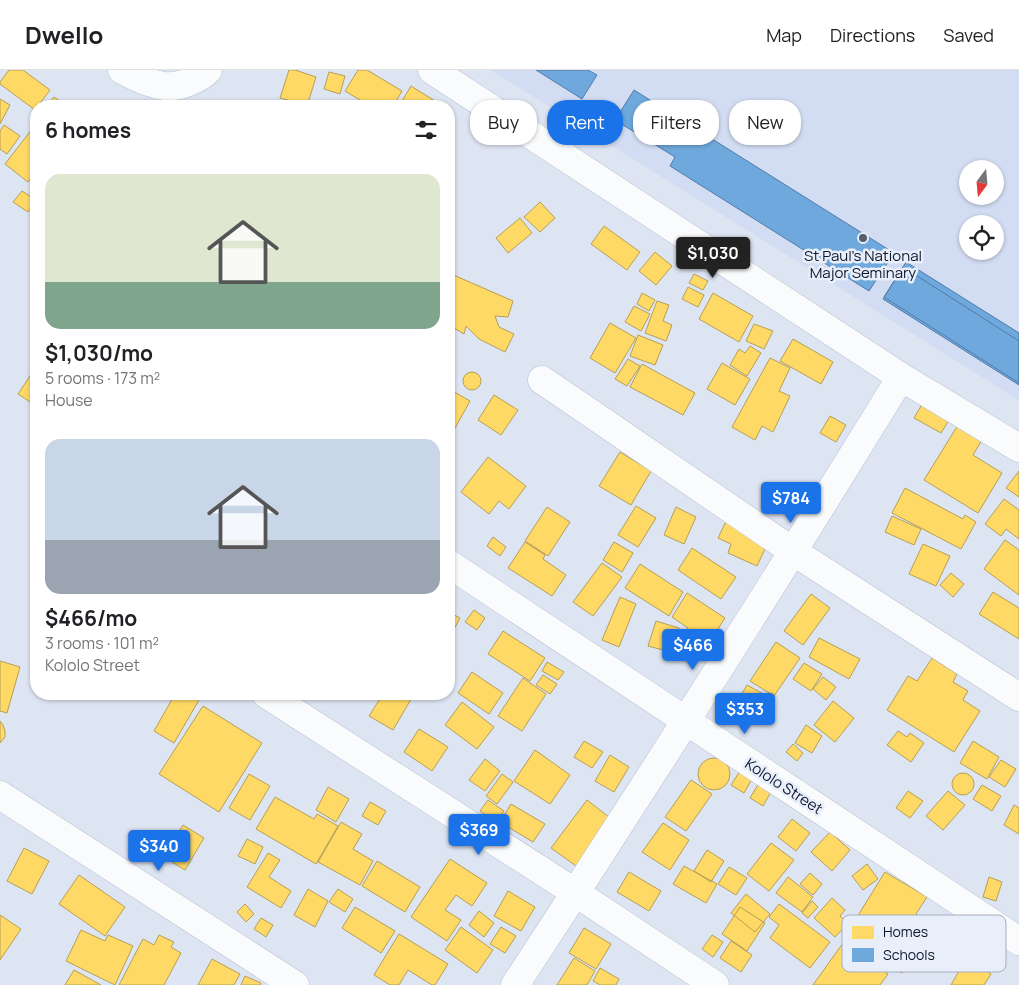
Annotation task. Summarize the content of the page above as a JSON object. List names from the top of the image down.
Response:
{
  "streets": {
    "street": ["Kololo Street"]
  },
  "places": ["St Paul's National Major Seminary"],
  "legend": ["Homes", "Schools"],
  "north": "bottom",
  "page": {
    "header": "Dwello",
    "nav": ["Map", "Directions", "Saved"],
    "chip": [
      "Buy",
      "Rent",
      "Filters",
      "New"
    ],
    "heading": "6 homes",
    "list": [
      {
        "name": "$1,030/mo",
        "note": "5 rooms · 173 m² · House"
      },
      {
        "name": "$466/mo",
        "note": "3 rooms · 101 m² · Kololo Street"
      }
    ],
    "price": [
      "$1,030",
      "$784",
      "$466",
      "$353",
      "$369",
      "$340"
    ]
  }
}
